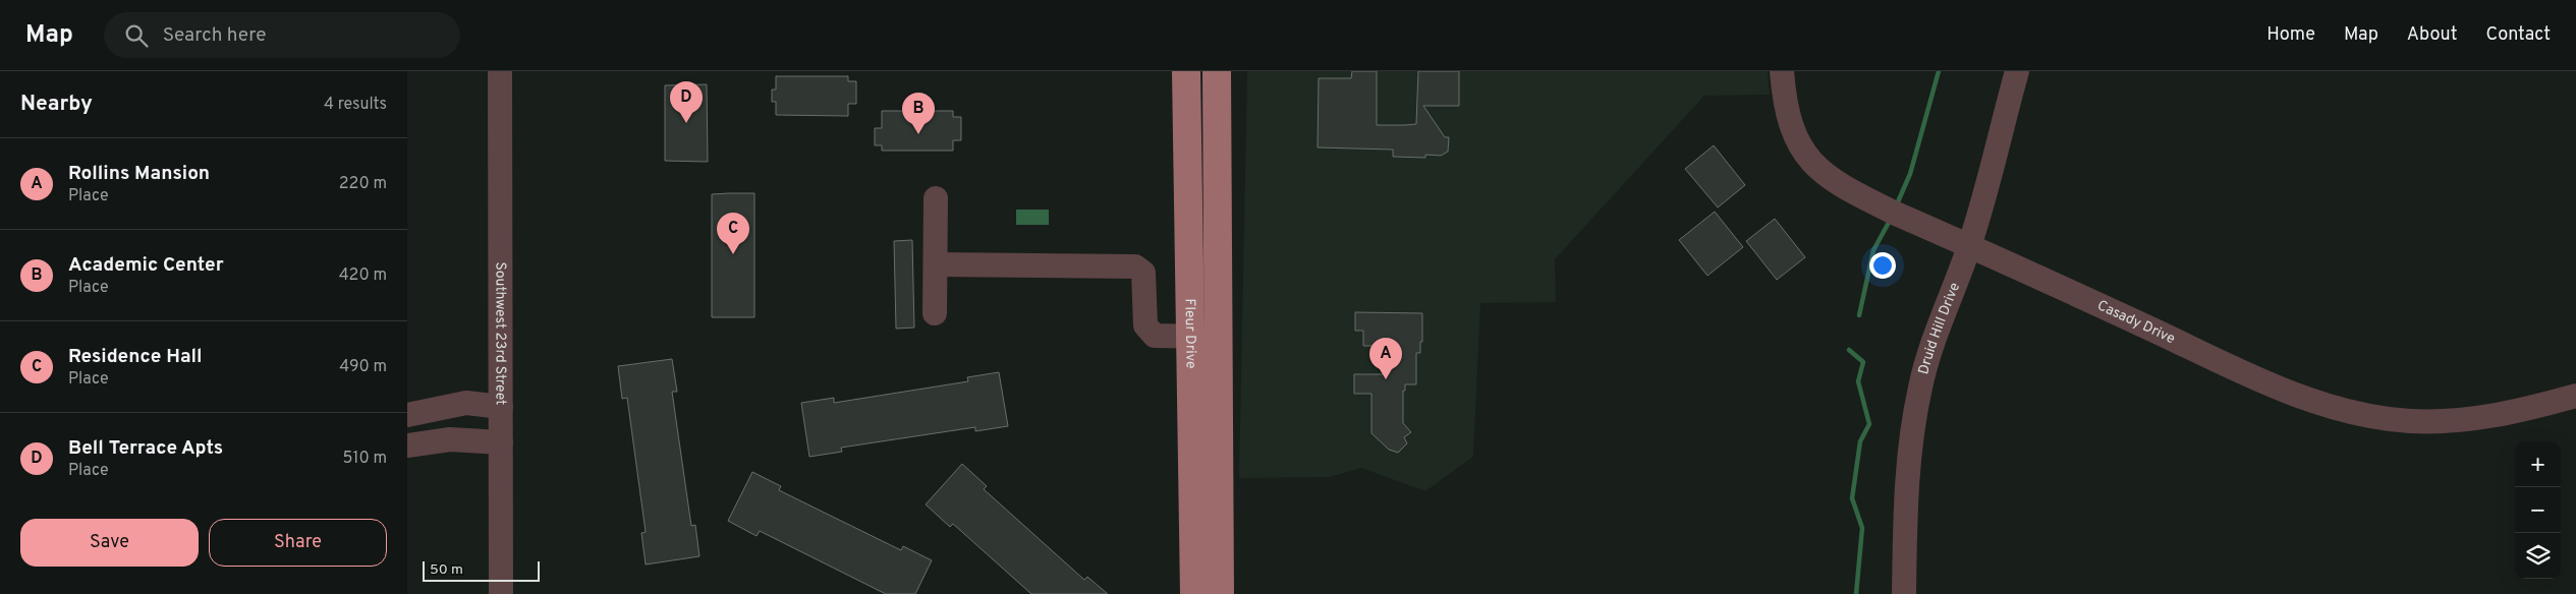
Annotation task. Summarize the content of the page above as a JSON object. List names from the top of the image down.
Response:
{
  "streets": {
    "main road": ["Fleur Drive"],
    "street": ["Casady Drive", "Druid Hill Drive", "Southwest 23rd Street"]
  },
  "crossings": [
    ["Casady Drive", "Druid Hill Drive"]
  ],
  "scale_bar": "50 m",
  "page": {
    "header": "Map",
    "search": "Search here",
    "nav": [
      "Home",
      "Map",
      "About",
      "Contact"
    ],
    "heading": ["Nearby", "4 results"],
    "pins": [
      "D",
      "B",
      "C",
      "A"
    ],
    "list": [
      {
        "mark": "A",
        "name": "Rollins Mansion",
        "note": "Place",
        "value": "220 m"
      },
      {
        "mark": "B",
        "name": "Academic Center",
        "note": "Place",
        "value": "420 m"
      },
      {
        "mark": "C",
        "name": "Residence Hall",
        "note": "Place",
        "value": "490 m"
      },
      {
        "mark": "D",
        "name": "Bell Terrace Apts",
        "note": "Place",
        "value": "510 m"
      }
    ],
    "map_buttons": ["+", "−"],
    "buttons": ["Save", "Share"],
    "scale": "50 m"
  }
}
